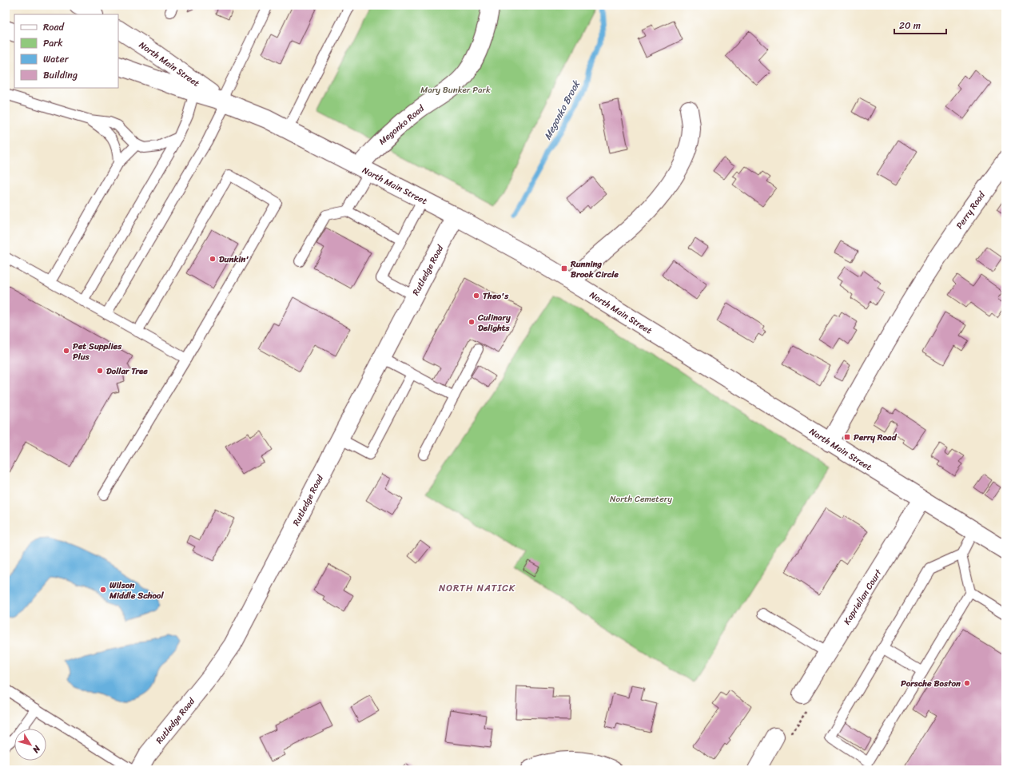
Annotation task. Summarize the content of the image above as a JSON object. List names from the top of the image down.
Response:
{
  "streets": {
    "street": [
      "North Main Street",
      "Megonko Road",
      "Perry Road",
      "Rutledge Road",
      "Kaprielian Court"
    ]
  },
  "crossings": [
    ["North Main Street", "Megonko Road"],
    ["North Main Street", "Perry Road"],
    ["North Main Street", "Rutledge Road"],
    ["North Main Street", "Kaprielian Court"]
  ],
  "districts": ["NORTH NATICK"],
  "water": ["Megonko Brook"],
  "parks": ["Mary Bunker Park", "North Cemetery"],
  "places": {
    "other": [
      "Dunkin'",
      "Theo's",
      "Culinary Delights",
      "Pet Supplies Plus",
      "Dollar Tree",
      "Wilson Middle School",
      "Porsche Boston"
    ],
    "transit": ["Running Brook Circle", "Perry Road"]
  },
  "legend": [
    "Road",
    "Park",
    "Water",
    "Building"
  ],
  "scale_bar": "20 m",
  "north": "bottom right"
}
